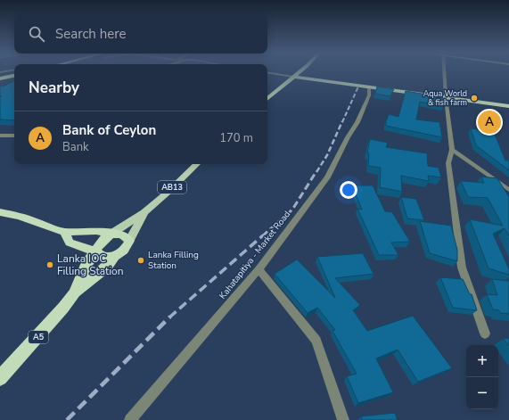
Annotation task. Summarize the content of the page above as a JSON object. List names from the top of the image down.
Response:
{
  "streets": {
    "highway": ["A5"],
    "main road": ["AB13"],
    "street": ["Kahatapitiya - Market Road"]
  },
  "crossings": [
    ["AB13", "A5"]
  ],
  "places": ["Aqua World & fish farm", "Lanka Filling Station", "Lanka IOC Filling Station"],
  "page": {
    "search": "Search here",
    "heading": "Nearby",
    "pins": "A",
    "list": [
      {
        "mark": "A",
        "name": "Bank of Ceylon",
        "note": "Bank",
        "value": "170 m"
      }
    ],
    "map_buttons": ["+", "−"]
  }
}
